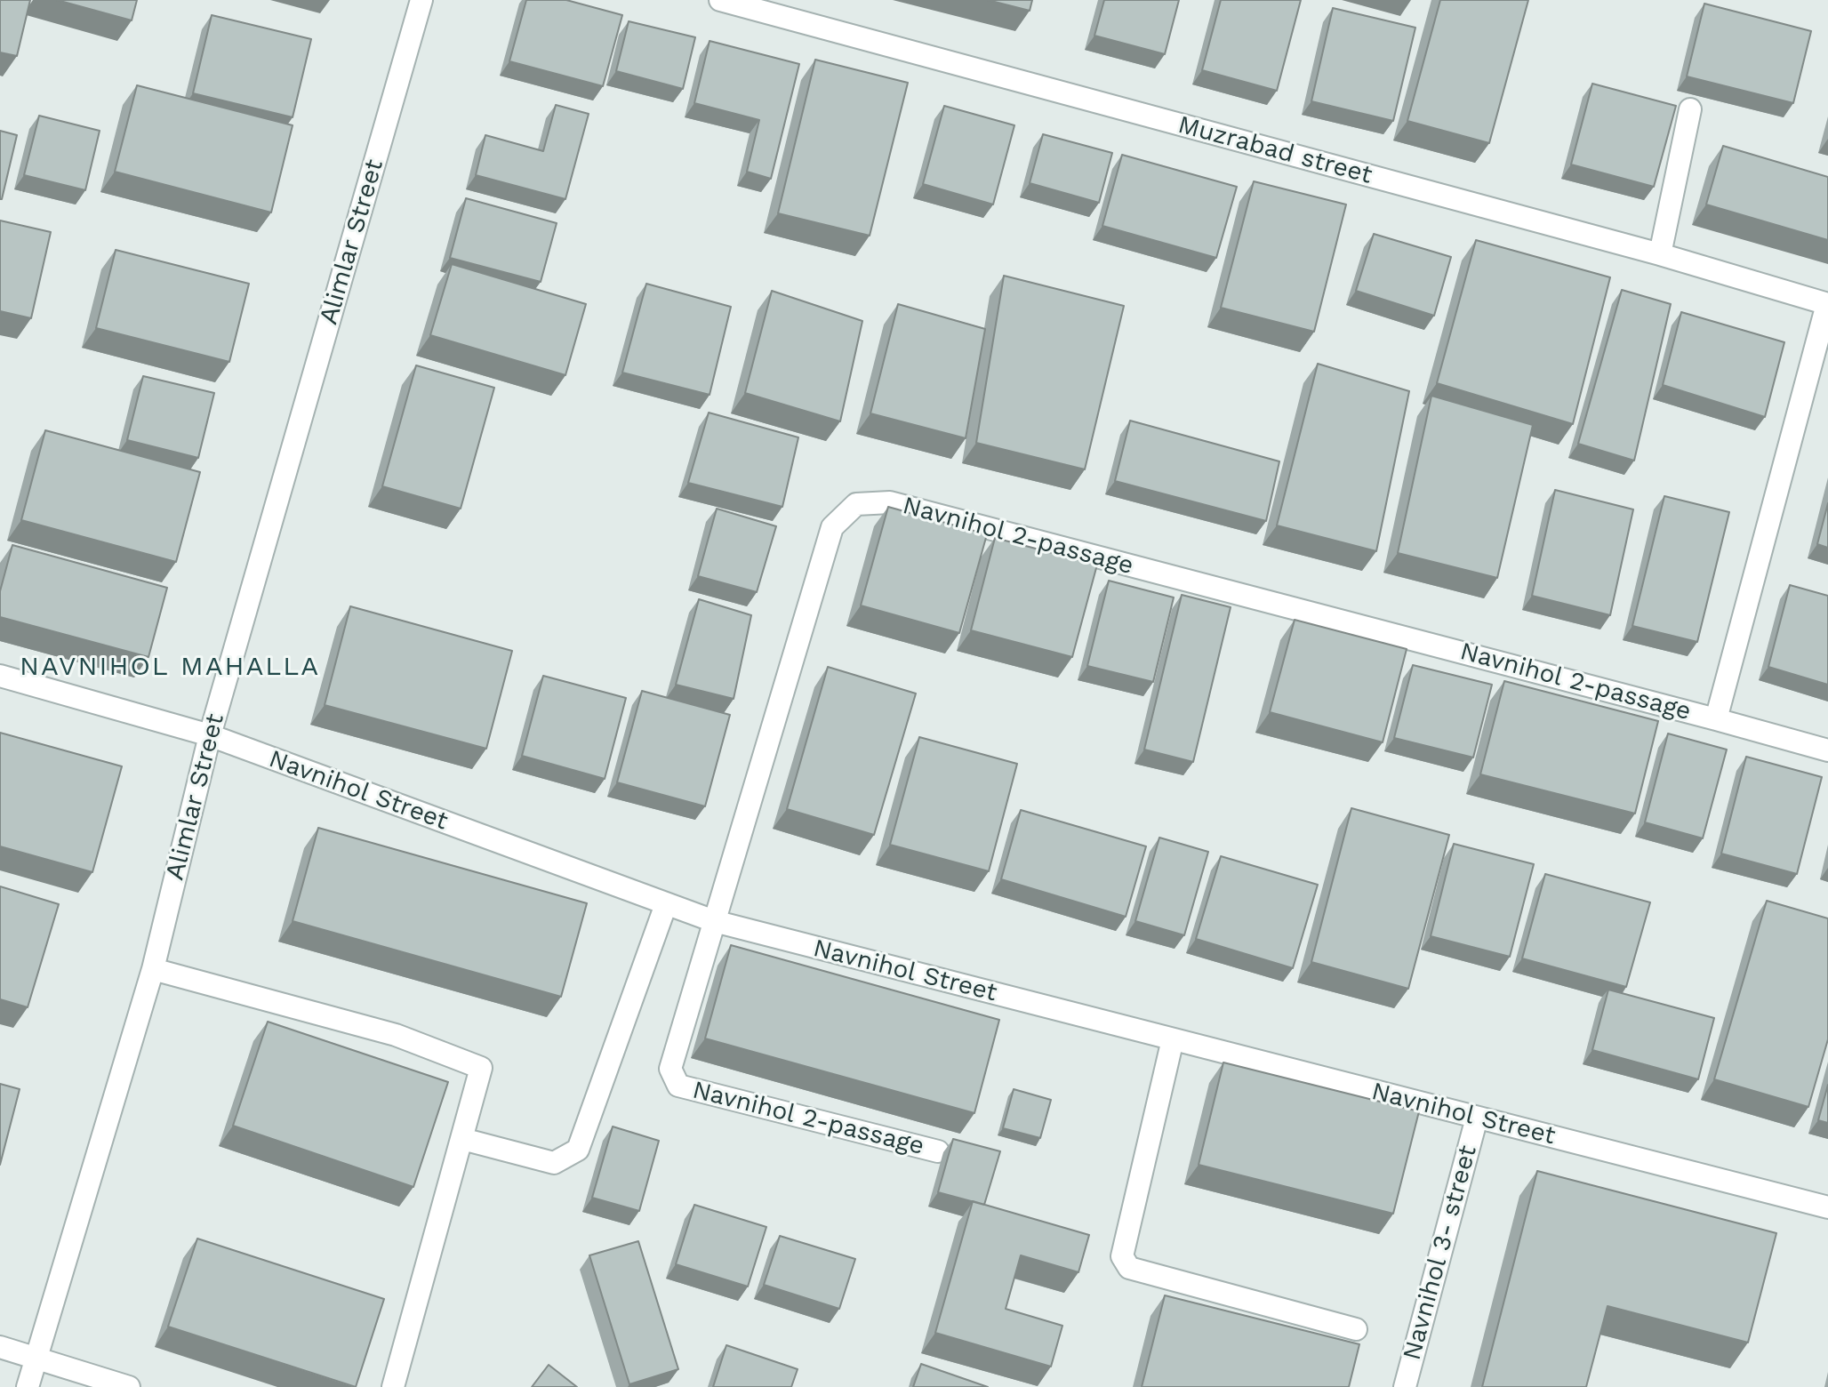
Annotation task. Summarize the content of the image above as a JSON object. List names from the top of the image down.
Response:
{
  "streets": {
    "street": [
      "Muzrabad street",
      "Аlimlar Street",
      "Navnihol 2-passage",
      "Navnihol Street",
      "Navnihol 3- street"
    ]
  },
  "crossings": [
    ["Аlimlar Street", "Navnihol Street"],
    ["Navnihol 2-passage", "Navnihol Street"],
    ["Navnihol Street", "Navnihol 3- street"]
  ],
  "districts": ["NAVNIHOL MAHALLA"]
}
